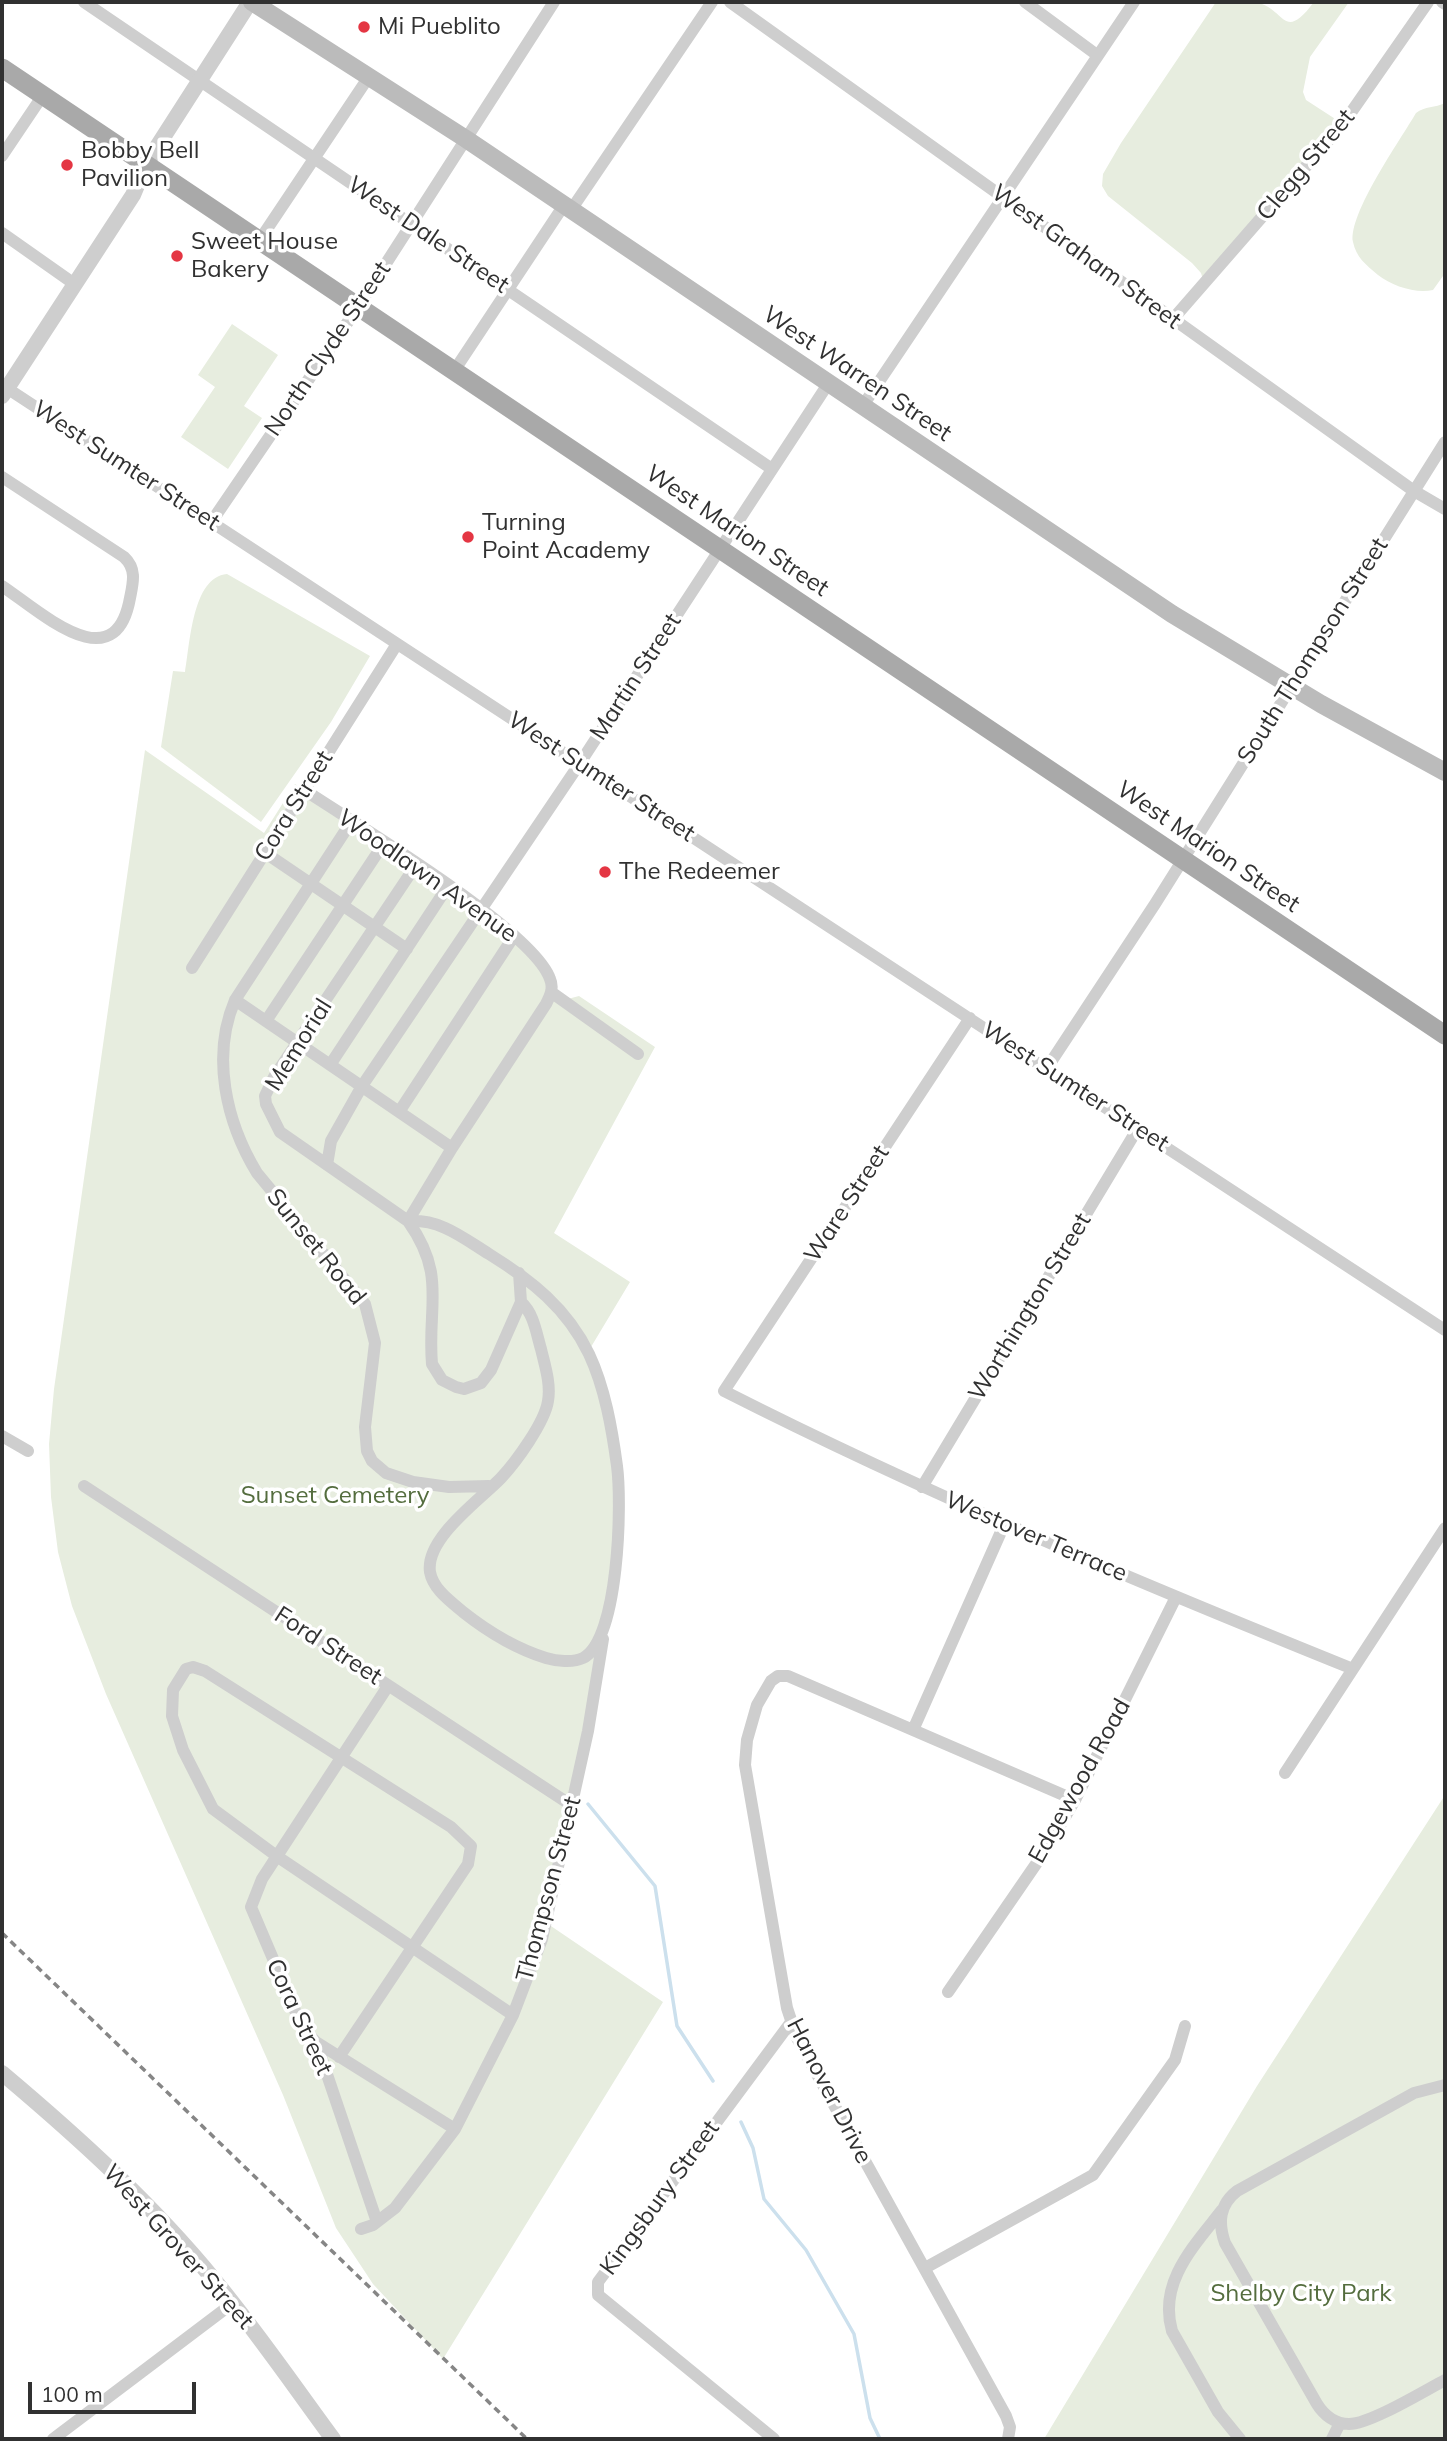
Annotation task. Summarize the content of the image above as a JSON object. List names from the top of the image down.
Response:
{
  "streets": {
    "main road": ["West Warren Street", "West Marion Street"],
    "street": [
      "Clegg Street",
      "West Dale Street",
      "West Graham Street",
      "North Clyde Street",
      "West Sumter Street",
      "South Thompson Street",
      "Martin Street",
      "Cora Street",
      "Woodlawn Avenue",
      "Memorial",
      "Ware Street",
      "Sunset Road",
      "Worthington Street",
      "Westover Terrace",
      "Ford Street",
      "Edgewood Road",
      "Thompson Street",
      "Hanover Drive",
      "Kingsbury Street",
      "West Grover Street"
    ]
  },
  "crossings": [
    ["Clegg Street", "West Graham Street"],
    ["West Dale Street", "North Clyde Street"],
    ["West Dale Street", "Martin Street"],
    ["West Graham Street", "South Thompson Street"],
    ["North Clyde Street", "West Warren Street"],
    ["North Clyde Street", "West Sumter Street"],
    ["North Clyde Street", "West Marion Street"],
    ["West Warren Street", "South Thompson Street"],
    ["West Warren Street", "Martin Street"],
    ["West Sumter Street", "South Thompson Street"],
    ["West Sumter Street", "Martin Street"],
    ["West Sumter Street", "Cora Street"],
    ["West Sumter Street", "Ware Street"],
    ["West Sumter Street", "Worthington Street"],
    ["West Marion Street", "South Thompson Street"],
    ["West Marion Street", "Martin Street"],
    ["Martin Street", "Woodlawn Avenue"],
    ["Martin Street", "Memorial"],
    ["Cora Street", "Woodlawn Avenue"],
    ["Cora Street", "Ford Street"],
    ["Cora Street", "Thompson Street"],
    ["Woodlawn Avenue", "Memorial"],
    ["Woodlawn Avenue", "Sunset Road"],
    ["Memorial", "Thompson Street"],
    ["Ware Street", "Westover Terrace"],
    ["Sunset Road", "Thompson Street"],
    ["Worthington Street", "Westover Terrace"],
    ["Westover Terrace", "Edgewood Road"],
    ["Ford Street", "Thompson Street"],
    ["Hanover Drive", "Kingsbury Street"]
  ],
  "parks": ["Sunset Cemetery", "Shelby City Park"],
  "places": [
    "Mi Pueblito",
    "Bobby Bell Pavilion",
    "Sweet House Bakery",
    "Turning Point Academy",
    "The Redeemer"
  ],
  "scale_bar": "100 m"
}
